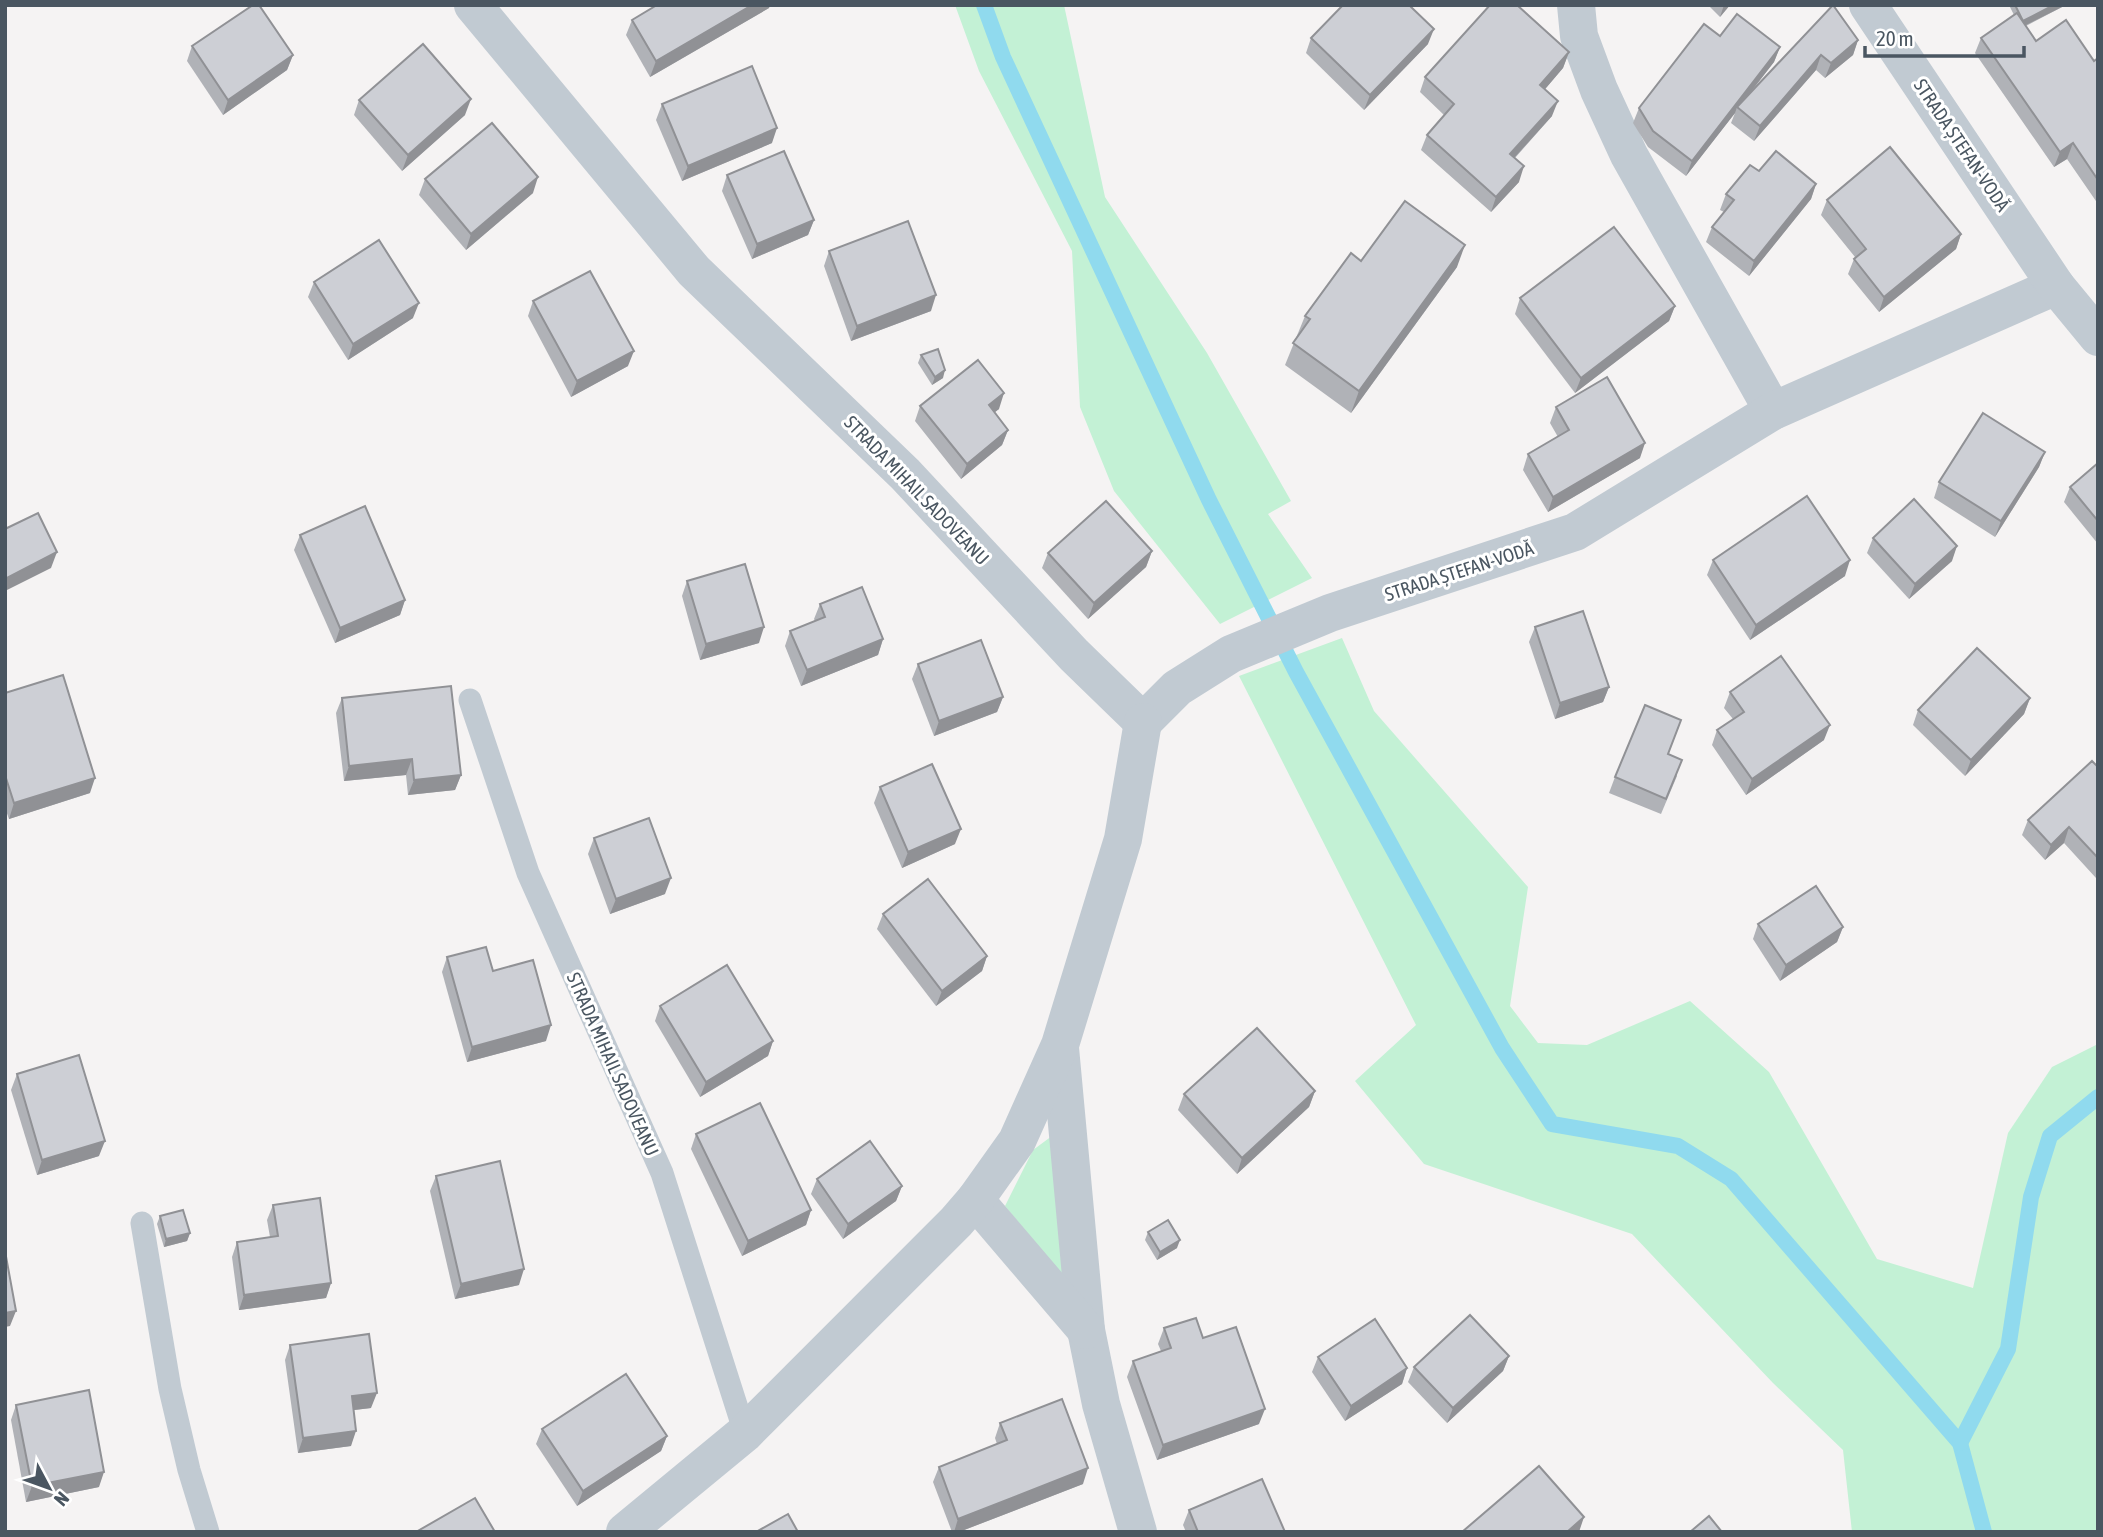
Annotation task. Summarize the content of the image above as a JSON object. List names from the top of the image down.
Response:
{
  "streets": {
    "street": ["STRADA ȘTEFAN-VODĂ", "STRADA MIHAIL SADOVEANU"]
  },
  "crossings": [
    ["STRADA ȘTEFAN-VODĂ", "STRADA MIHAIL SADOVEANU"]
  ],
  "scale_bar": "20 m",
  "north": "bottom right"
}
